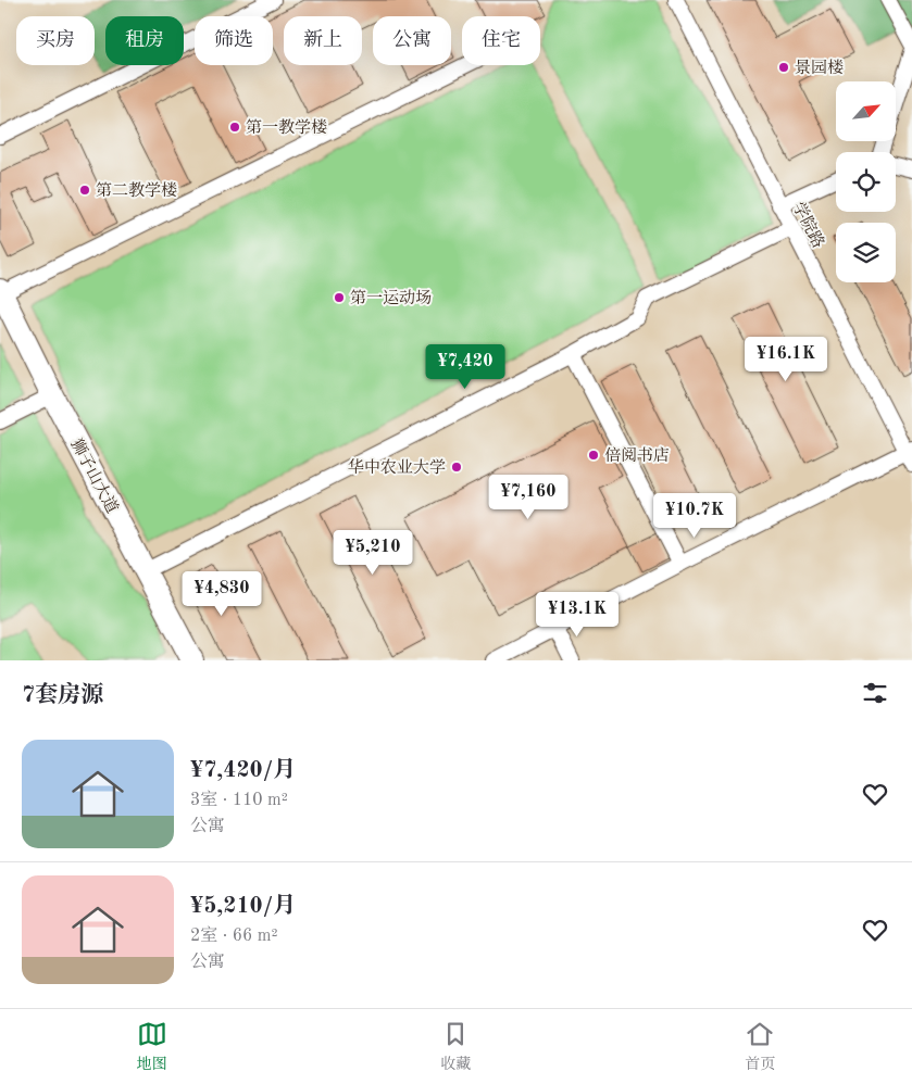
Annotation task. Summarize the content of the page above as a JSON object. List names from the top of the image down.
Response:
{
  "streets": {
    "street": ["学院路", "狮子山大道"]
  },
  "places": [
    "景园楼",
    "第一教学楼",
    "第二教学楼",
    "第一运动场",
    "倍阅书店",
    "华中农业大学"
  ],
  "north": "top right",
  "page": {
    "chip": [
      "买房",
      "租房",
      "筛选",
      "新上",
      "公寓",
      "住宅"
    ],
    "price": [
      "¥16.1K",
      "¥7,420",
      "¥7,160",
      "¥10.7K",
      "¥5,210",
      "¥4,830",
      "¥13.1K"
    ],
    "heading": "7套房源",
    "list": [
      {
        "name": "¥7,420/月",
        "note": "3室 · 110 m² · 公寓"
      },
      {
        "name": "¥5,210/月",
        "note": "2室 · 66 m² · 公寓"
      }
    ],
    "tabs": ["地图", "收藏", "首页"]
  }
}
